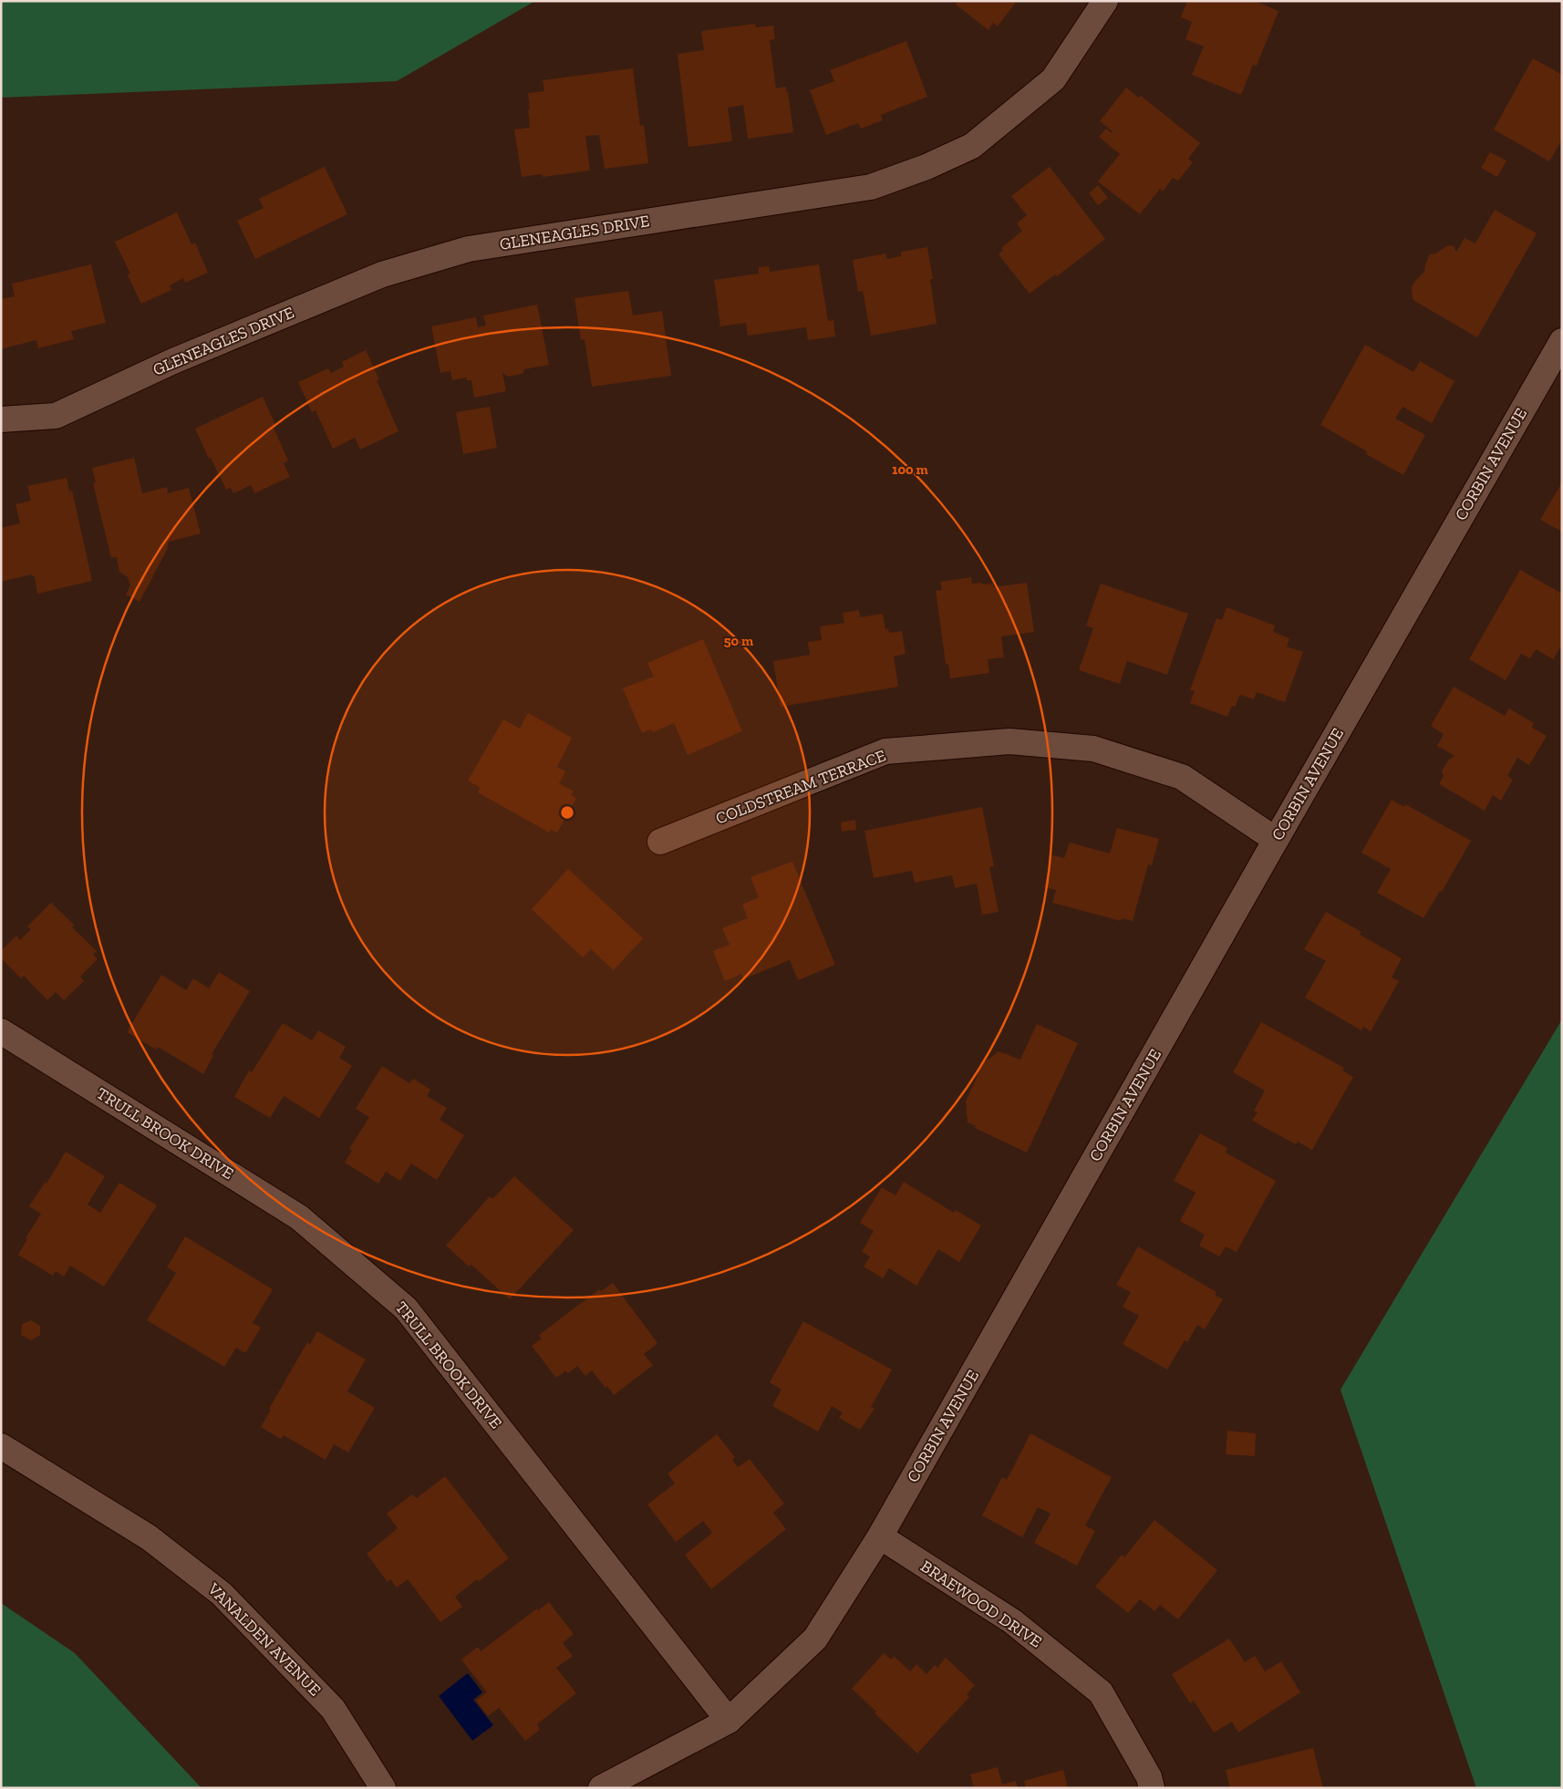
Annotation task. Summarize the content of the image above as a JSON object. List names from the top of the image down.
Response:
{
  "streets": {
    "street": [
      "GLENEAGLES DRIVE",
      "CORBIN AVENUE",
      "COLDSTREAM TERRACE",
      "TRULL BROOK DRIVE",
      "BRAEWOOD DRIVE",
      "VANALDEN AVENUE"
    ]
  },
  "crossings": [
    ["CORBIN AVENUE", "COLDSTREAM TERRACE"],
    ["CORBIN AVENUE", "TRULL BROOK DRIVE"],
    ["CORBIN AVENUE", "BRAEWOOD DRIVE"]
  ],
  "rings": ["100 m", "50 m"]
}
